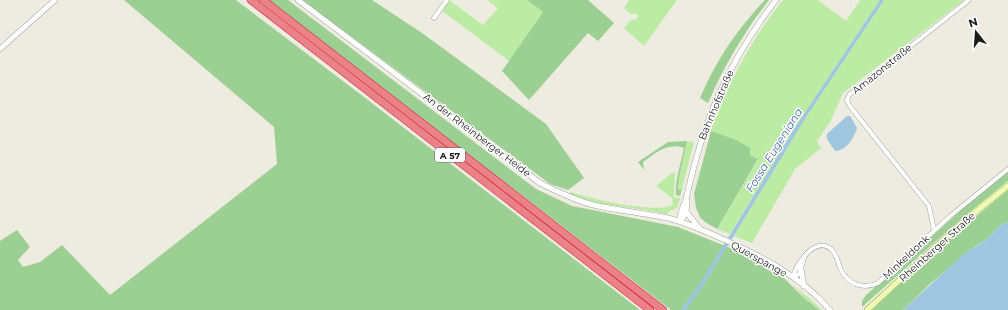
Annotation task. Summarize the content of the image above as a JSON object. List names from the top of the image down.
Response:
{
  "streets": {
    "highway": ["A 57"],
    "main road": ["Rheinberger Straße"],
    "street": [
      "Amazonstraße",
      "Bahnhofstraße",
      "An der Rheinberger Heide",
      "Minkeldonk",
      "Querspange"
    ]
  },
  "crossings": [
    ["Amazonstraße", "Minkeldonk"],
    ["Bahnhofstraße", "An der Rheinberger Heide"],
    ["Bahnhofstraße", "Querspange"],
    ["An der Rheinberger Heide", "Querspange"]
  ],
  "water": ["Fossa Eugeniana"],
  "north": "top"
}
